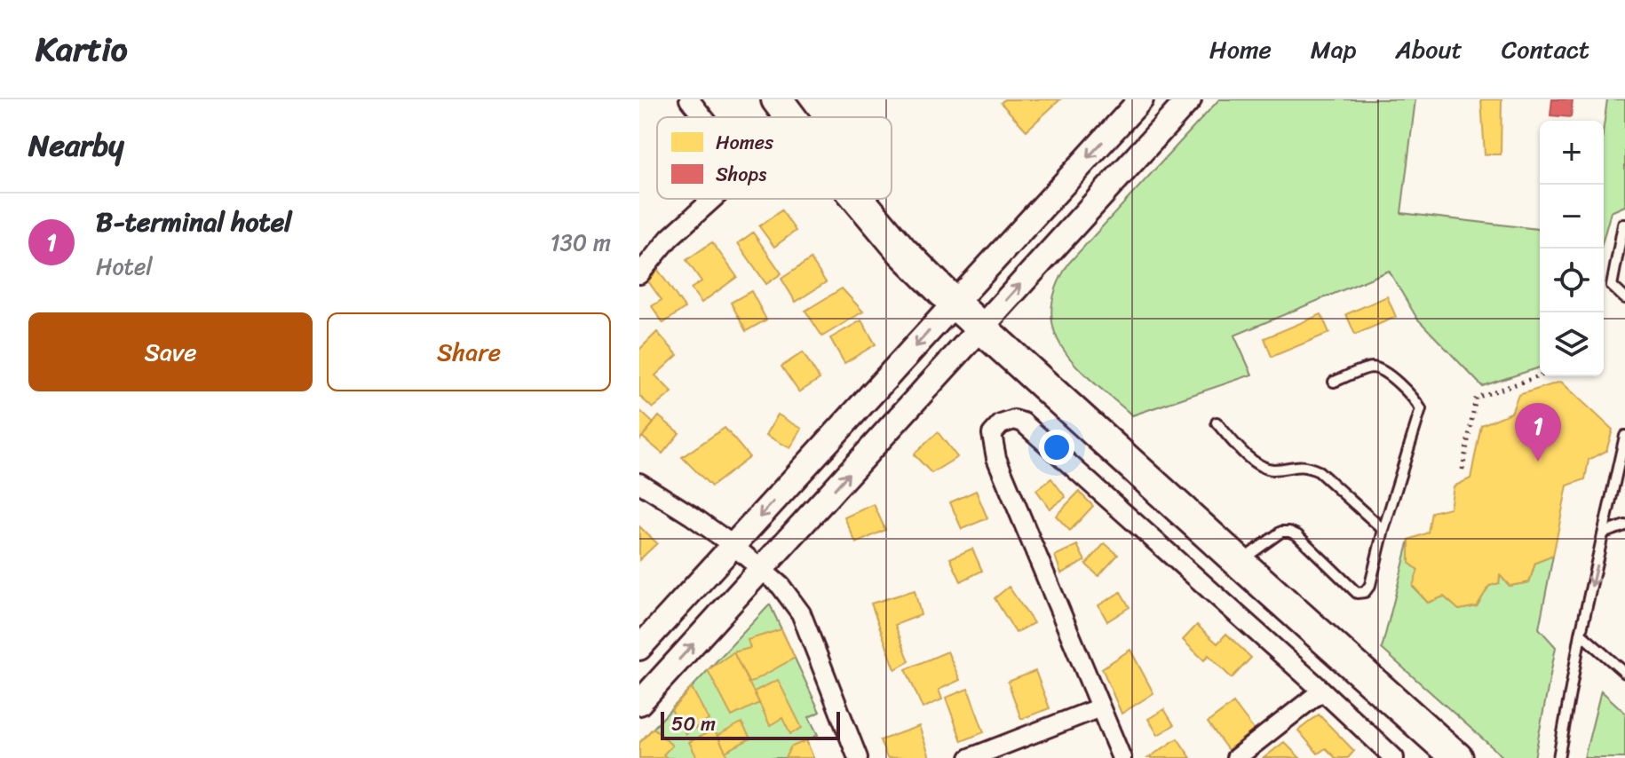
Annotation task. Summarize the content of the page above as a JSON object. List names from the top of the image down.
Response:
{
  "legend": ["Homes", "Shops"],
  "scale_bar": "50 m",
  "page": {
    "header": "Kartio",
    "nav": [
      "Home",
      "Map",
      "About",
      "Contact"
    ],
    "heading": "Nearby",
    "map_buttons": ["+", "−"],
    "list": [
      {
        "mark": "1",
        "name": "B-terminal hotel",
        "note": "Hotel",
        "value": "130 m"
      }
    ],
    "buttons": ["Save", "Share"],
    "pins": "1",
    "scale": "50 m"
  }
}
